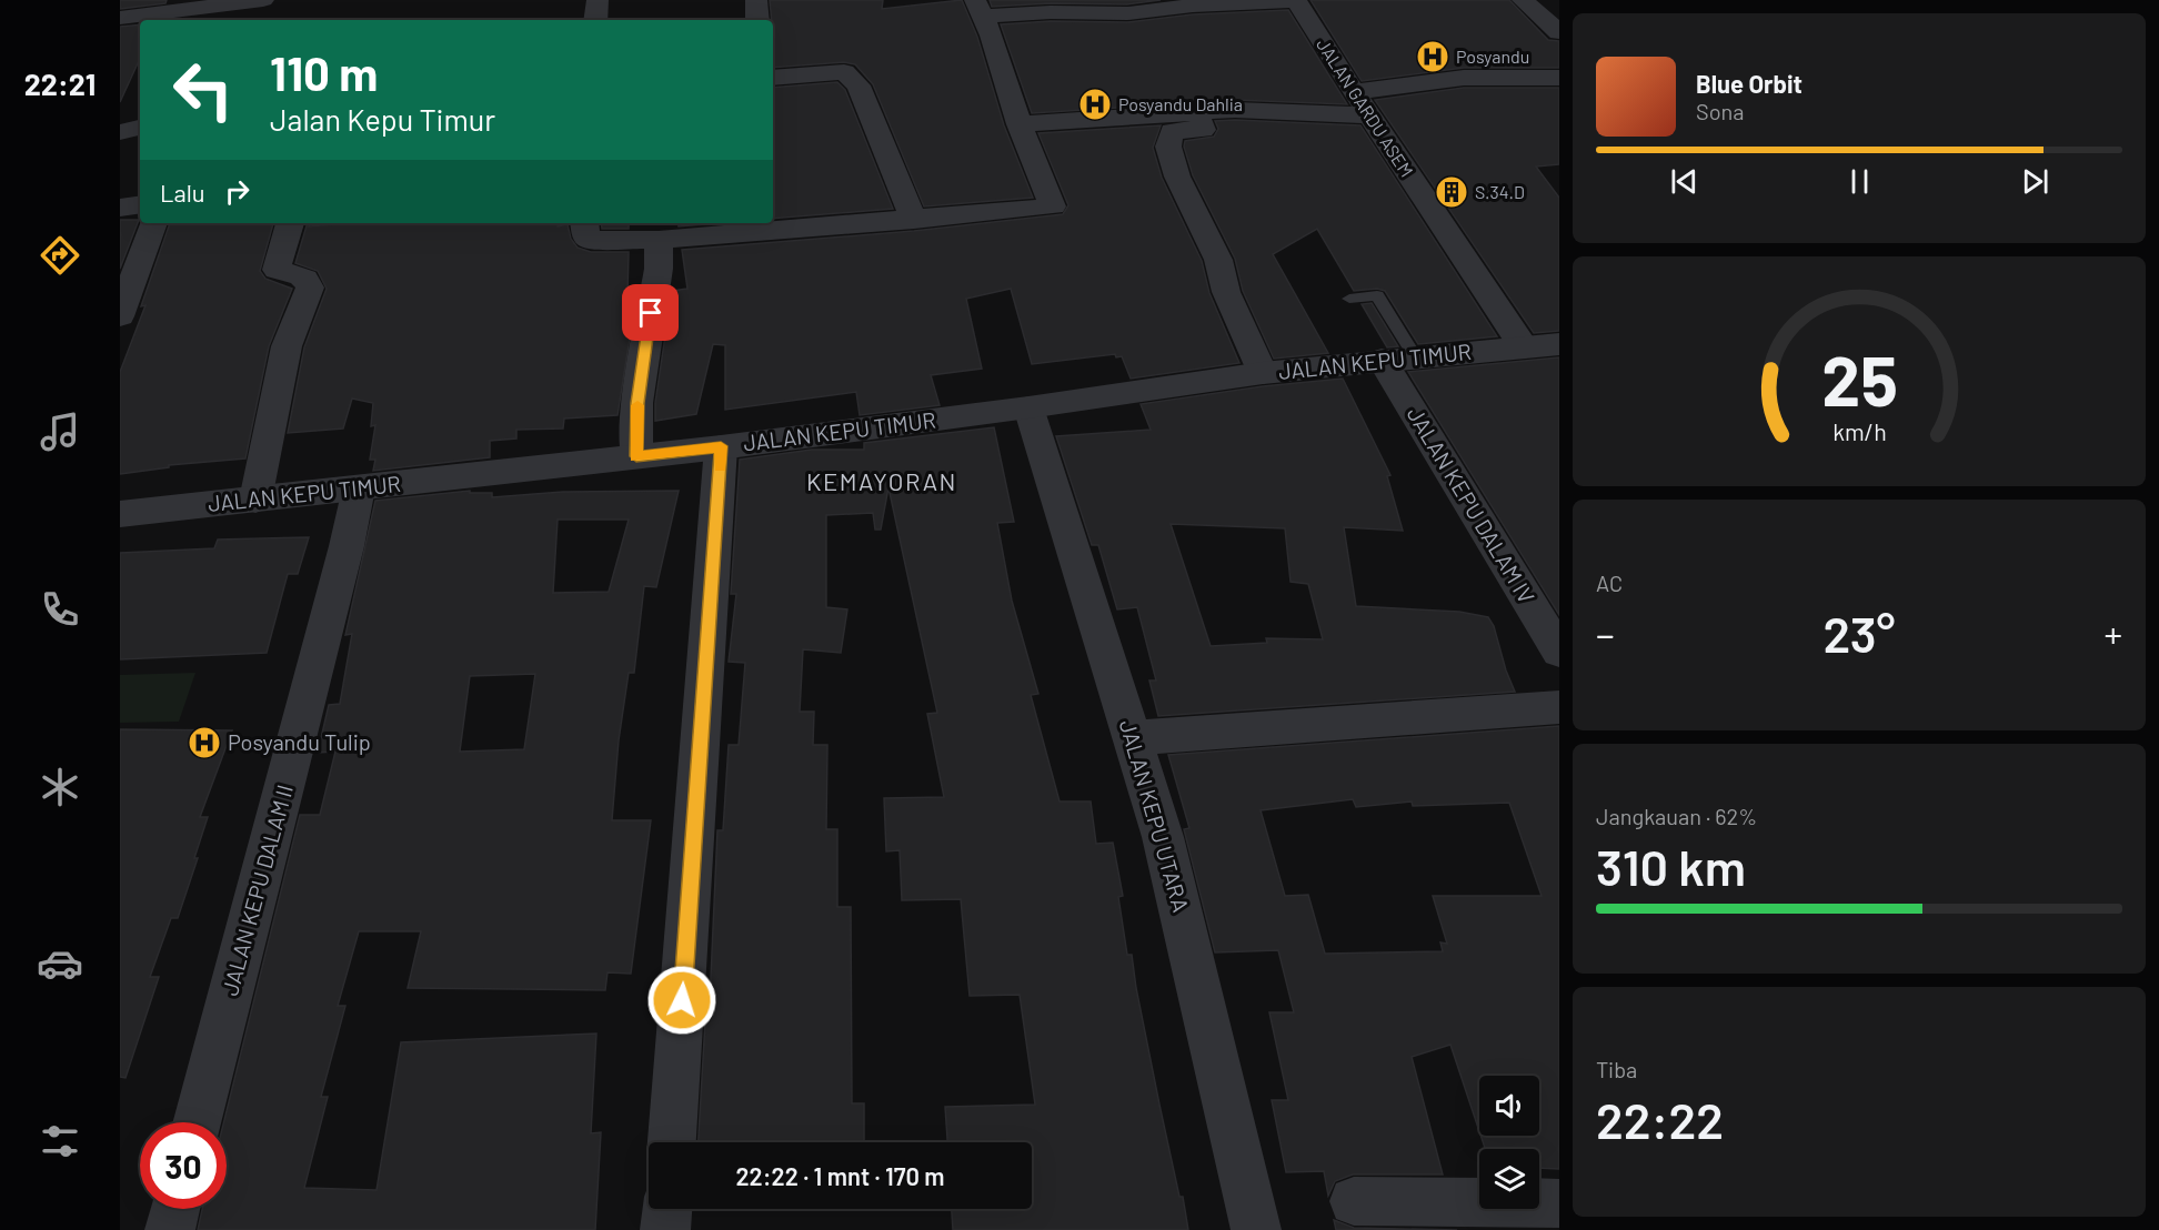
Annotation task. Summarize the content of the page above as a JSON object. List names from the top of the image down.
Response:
{
  "streets": {
    "street": [
      "JALAN GARDU ASEM",
      "JALAN KEPU TIMUR",
      "JALAN KEPU DALAM IV",
      "JALAN KEPU UTARA",
      "JALAN KEPU DALAM II"
    ]
  },
  "crossings": [
    ["JALAN GARDU ASEM", "JALAN KEPU TIMUR"],
    ["JALAN KEPU TIMUR", "JALAN KEPU DALAM IV"],
    ["JALAN KEPU TIMUR", "JALAN KEPU UTARA"],
    ["JALAN KEPU TIMUR", "JALAN KEPU DALAM II"]
  ],
  "districts": ["KEMAYORAN"],
  "places": {
    "hospital": ["Posyandu", "Posyandu Dahlia", "Posyandu Tulip"],
    "building": ["S.34.D"]
  },
  "page": {
    "tabs": "22:21",
    "turn": ["110 m", "Jalan Kepu Timur"],
    "song": ["Blue Orbit", "Sona"],
    "then": "Lalu",
    "tile": [
      "AC",
      ["Jangkauan · 62%", "310 km"],
      ["Tiba", "22:22"]
    ],
    "heat": ["−", "23°", "+"],
    "limit": "30",
    "trip": "22:22 · 1 mnt · 170 m",
    "gauge": ["25", "km/h"]
  }
}
